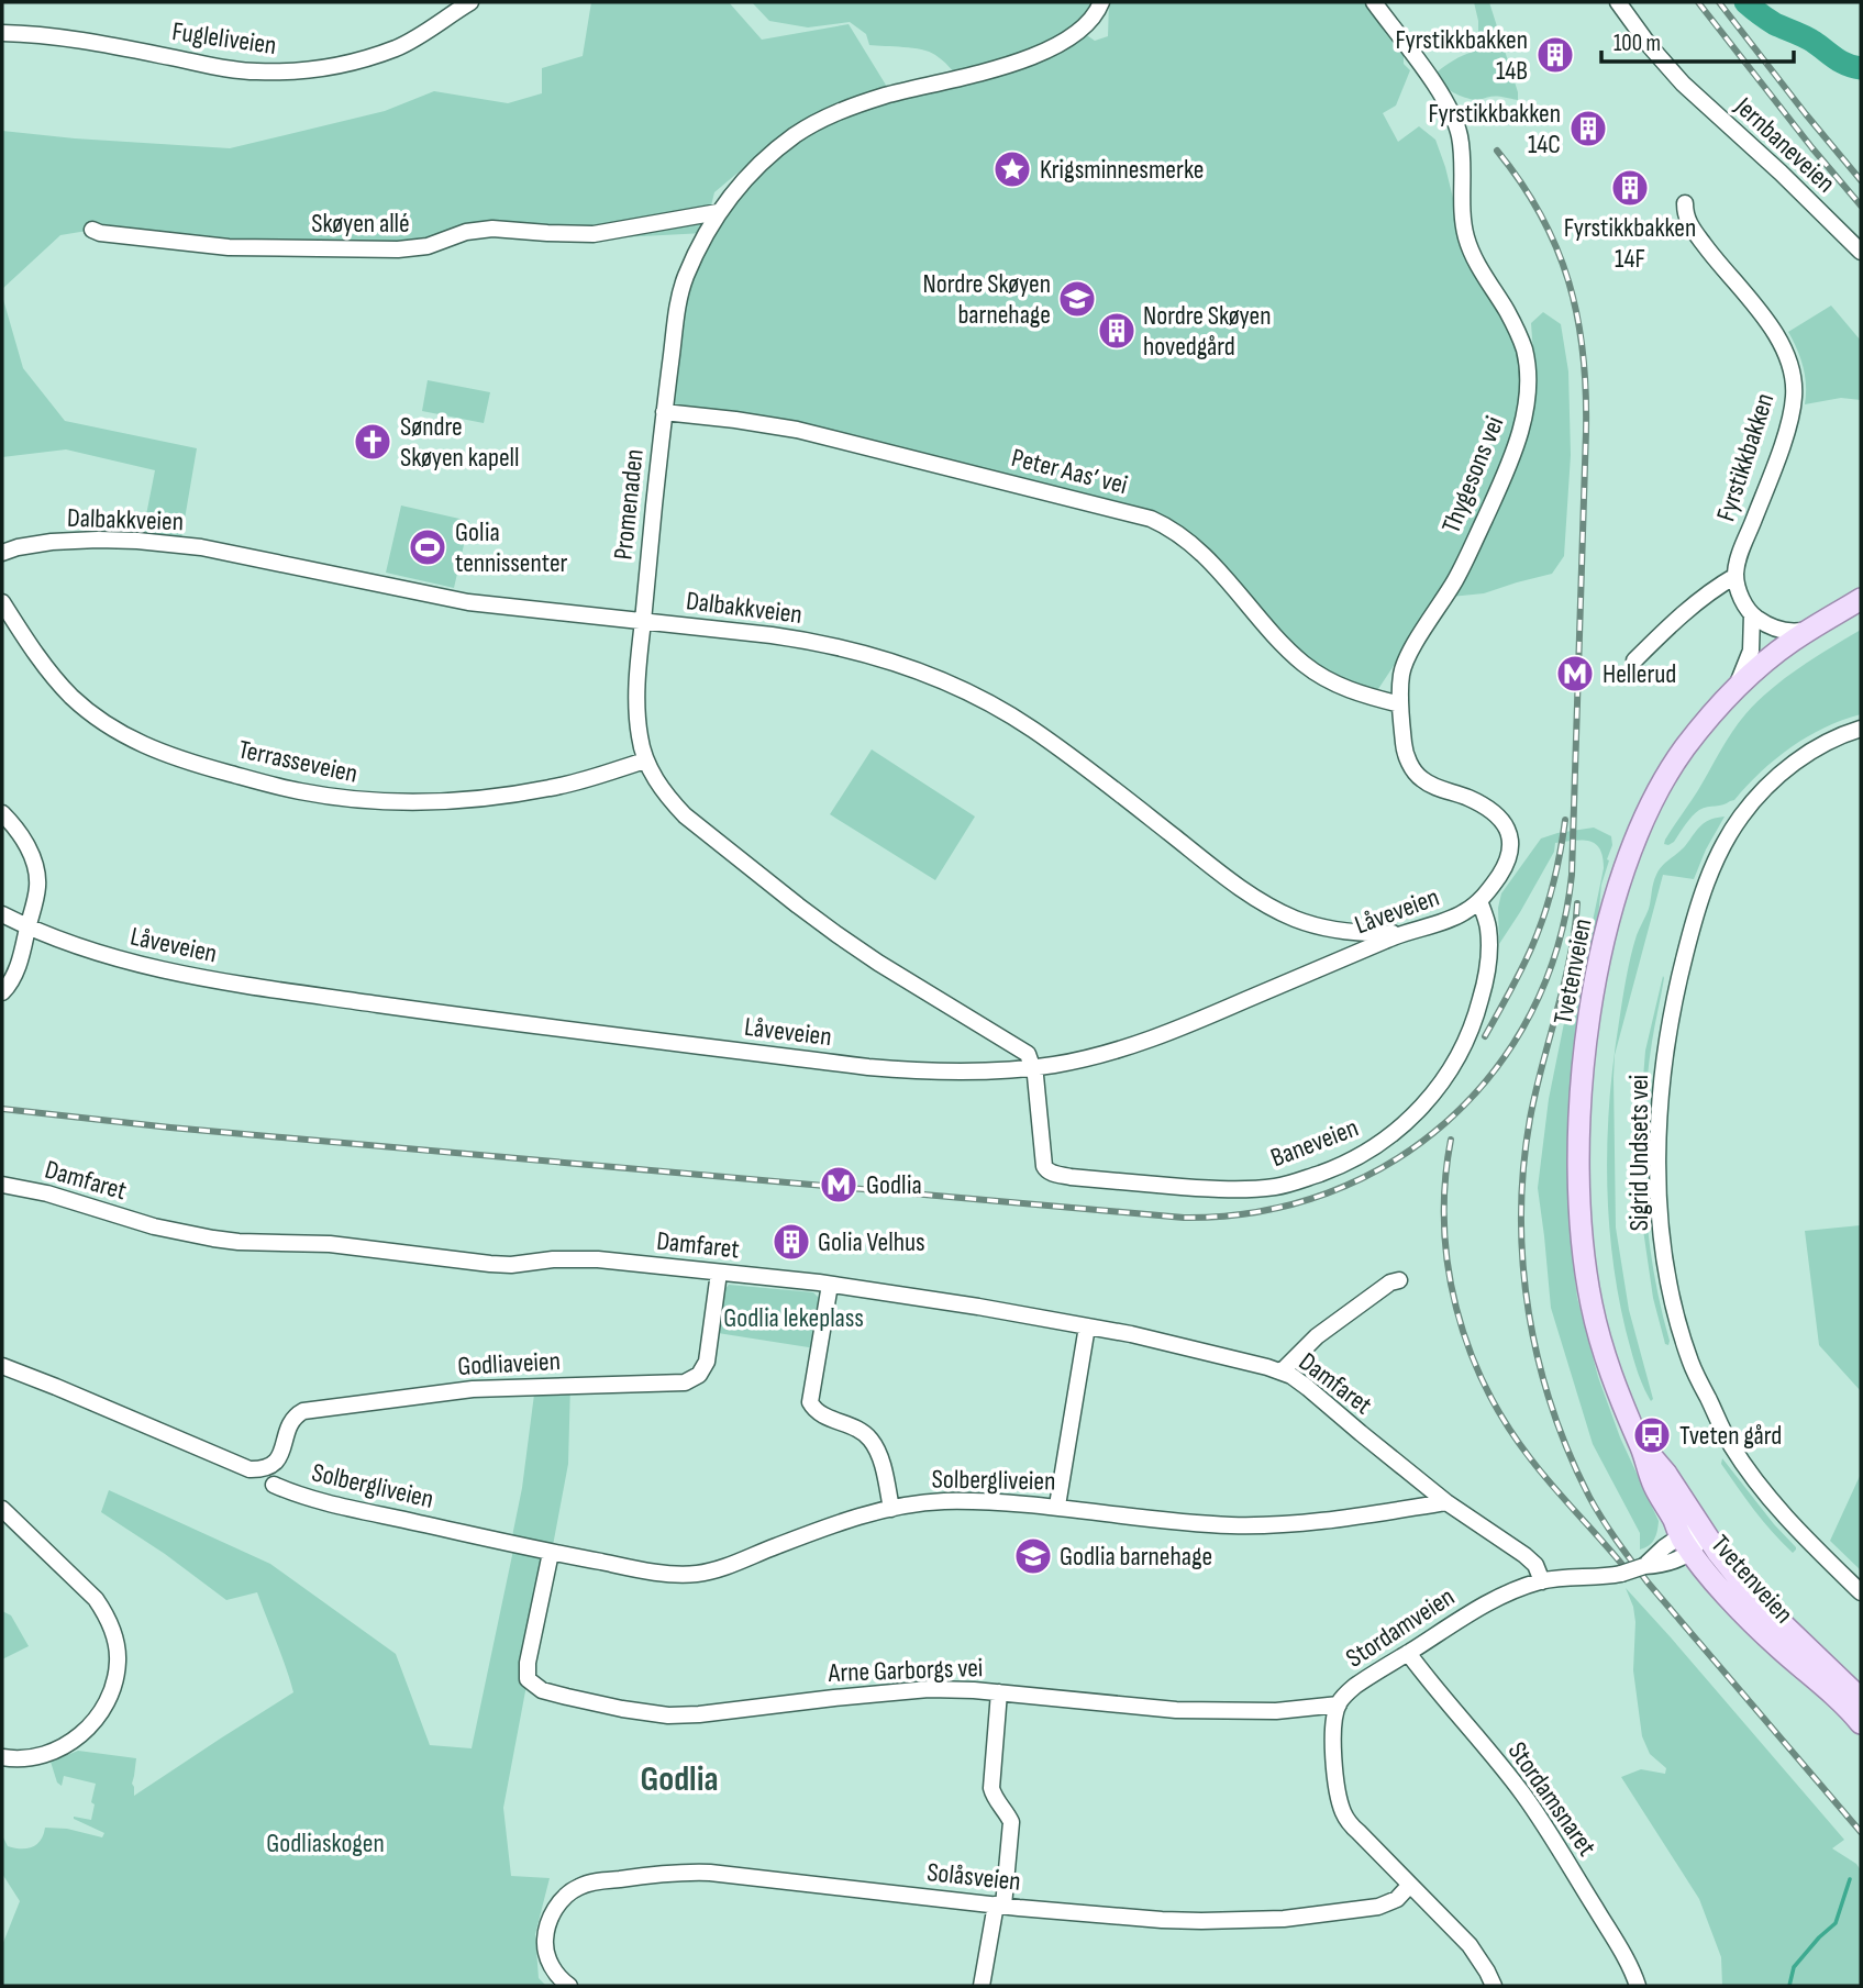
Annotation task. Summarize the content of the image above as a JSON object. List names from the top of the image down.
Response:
{
  "streets": {
    "main road": ["Tvetenveien"],
    "street": [
      "Fugleliveien",
      "Jernbaneveien",
      "Skøyen allé",
      "Fyrstikkbakken",
      "Peter Aas’ vei",
      "Thygesons vei",
      "Promenaden",
      "Dalbakkveien",
      "Terrasseveien",
      "Låveveien",
      "Baneveien",
      "Sigrid Undsets vei",
      "Damfaret",
      "Godliaveien",
      "Solbergliveien",
      "Stordamveien",
      "Arne Garborgs vei",
      "Stordamsnaret",
      "Solåsveien"
    ]
  },
  "crossings": [
    ["Skøyen allé", "Promenaden"],
    ["Peter Aas’ vei", "Thygesons vei"],
    ["Peter Aas’ vei", "Promenaden"],
    ["Thygesons vei", "Låveveien"],
    ["Promenaden", "Dalbakkveien"],
    ["Promenaden", "Terrasseveien"],
    ["Promenaden", "Låveveien"],
    ["Promenaden", "Baneveien"],
    ["Dalbakkveien", "Låveveien"],
    ["Låveveien", "Baneveien"],
    ["Tvetenveien", "Stordamveien"],
    ["Damfaret", "Godliaveien"],
    ["Damfaret", "Solbergliveien"],
    ["Damfaret", "Stordamveien"],
    ["Solbergliveien", "Arne Garborgs vei"],
    ["Stordamveien", "Arne Garborgs vei"],
    ["Stordamveien", "Stordamsnaret"],
    ["Stordamveien", "Solåsveien"]
  ],
  "districts": ["Godlia"],
  "parks": ["Godlia lekeplass", "Godliaskogen"],
  "places": {
    "building": [
      "Fyrstikkbakken 14B",
      "Fyrstikkbakken 14C",
      "Fyrstikkbakken 14F",
      "Nordre Skøyen hovedgård",
      "Golia Velhus"
    ],
    "place": ["Krigsminnesmerke"],
    "school or university": ["Nordre Skøyen barnehage", "Godlia barnehage"],
    "church": ["Søndre Skøyen kapell"],
    "sports": ["Golia tennissenter"],
    "metro station": ["Hellerud", "Godlia"],
    "bus stop": ["Tveten gård"]
  },
  "scale_bar": "100 m"
}
